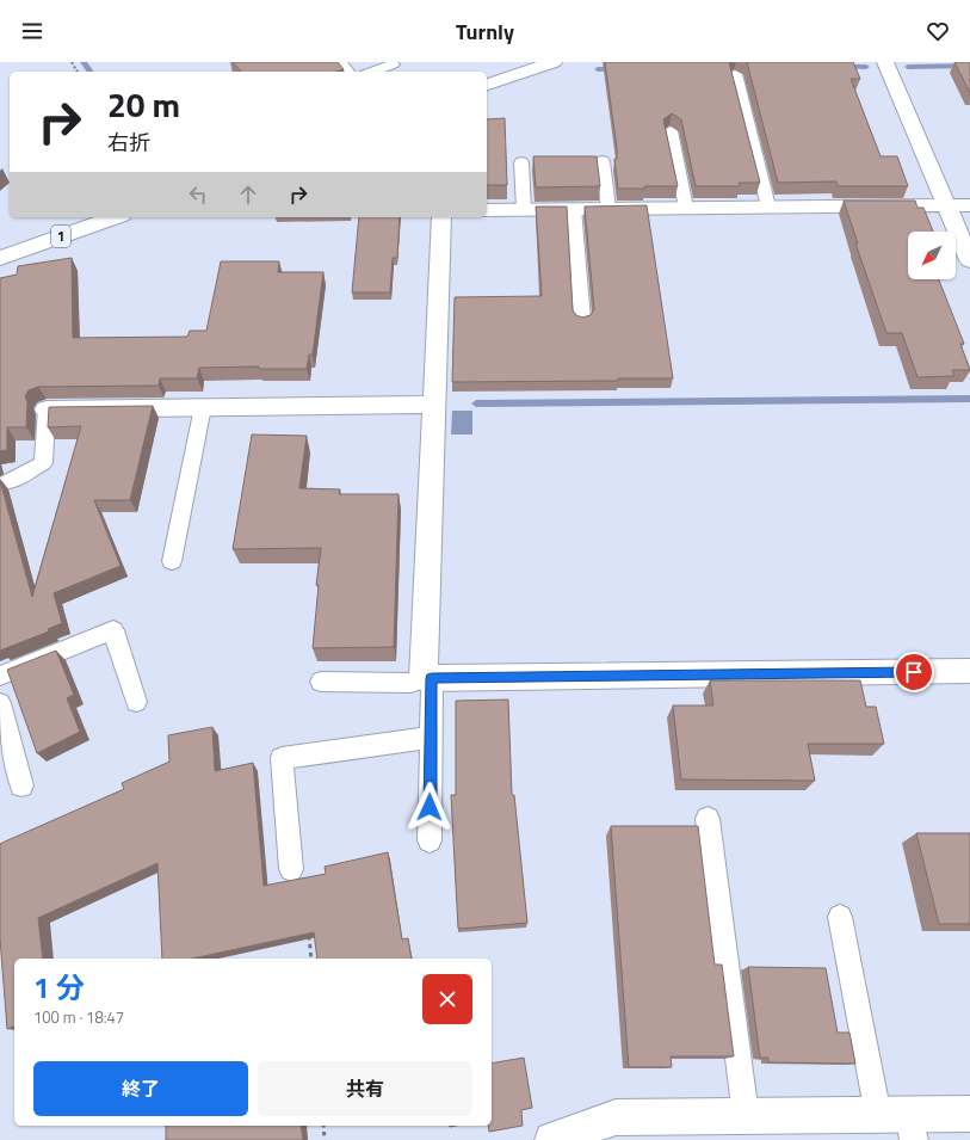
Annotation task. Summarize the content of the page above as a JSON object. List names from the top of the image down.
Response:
{
  "streets": {
    "main road": ["1"]
  },
  "north": "bottom left",
  "page": {
    "header": "Turnly",
    "turn": ["20 m", "右折"],
    "heading": ["1 分", "100 m · 18:47"],
    "buttons": ["終了", "共有"]
  }
}
